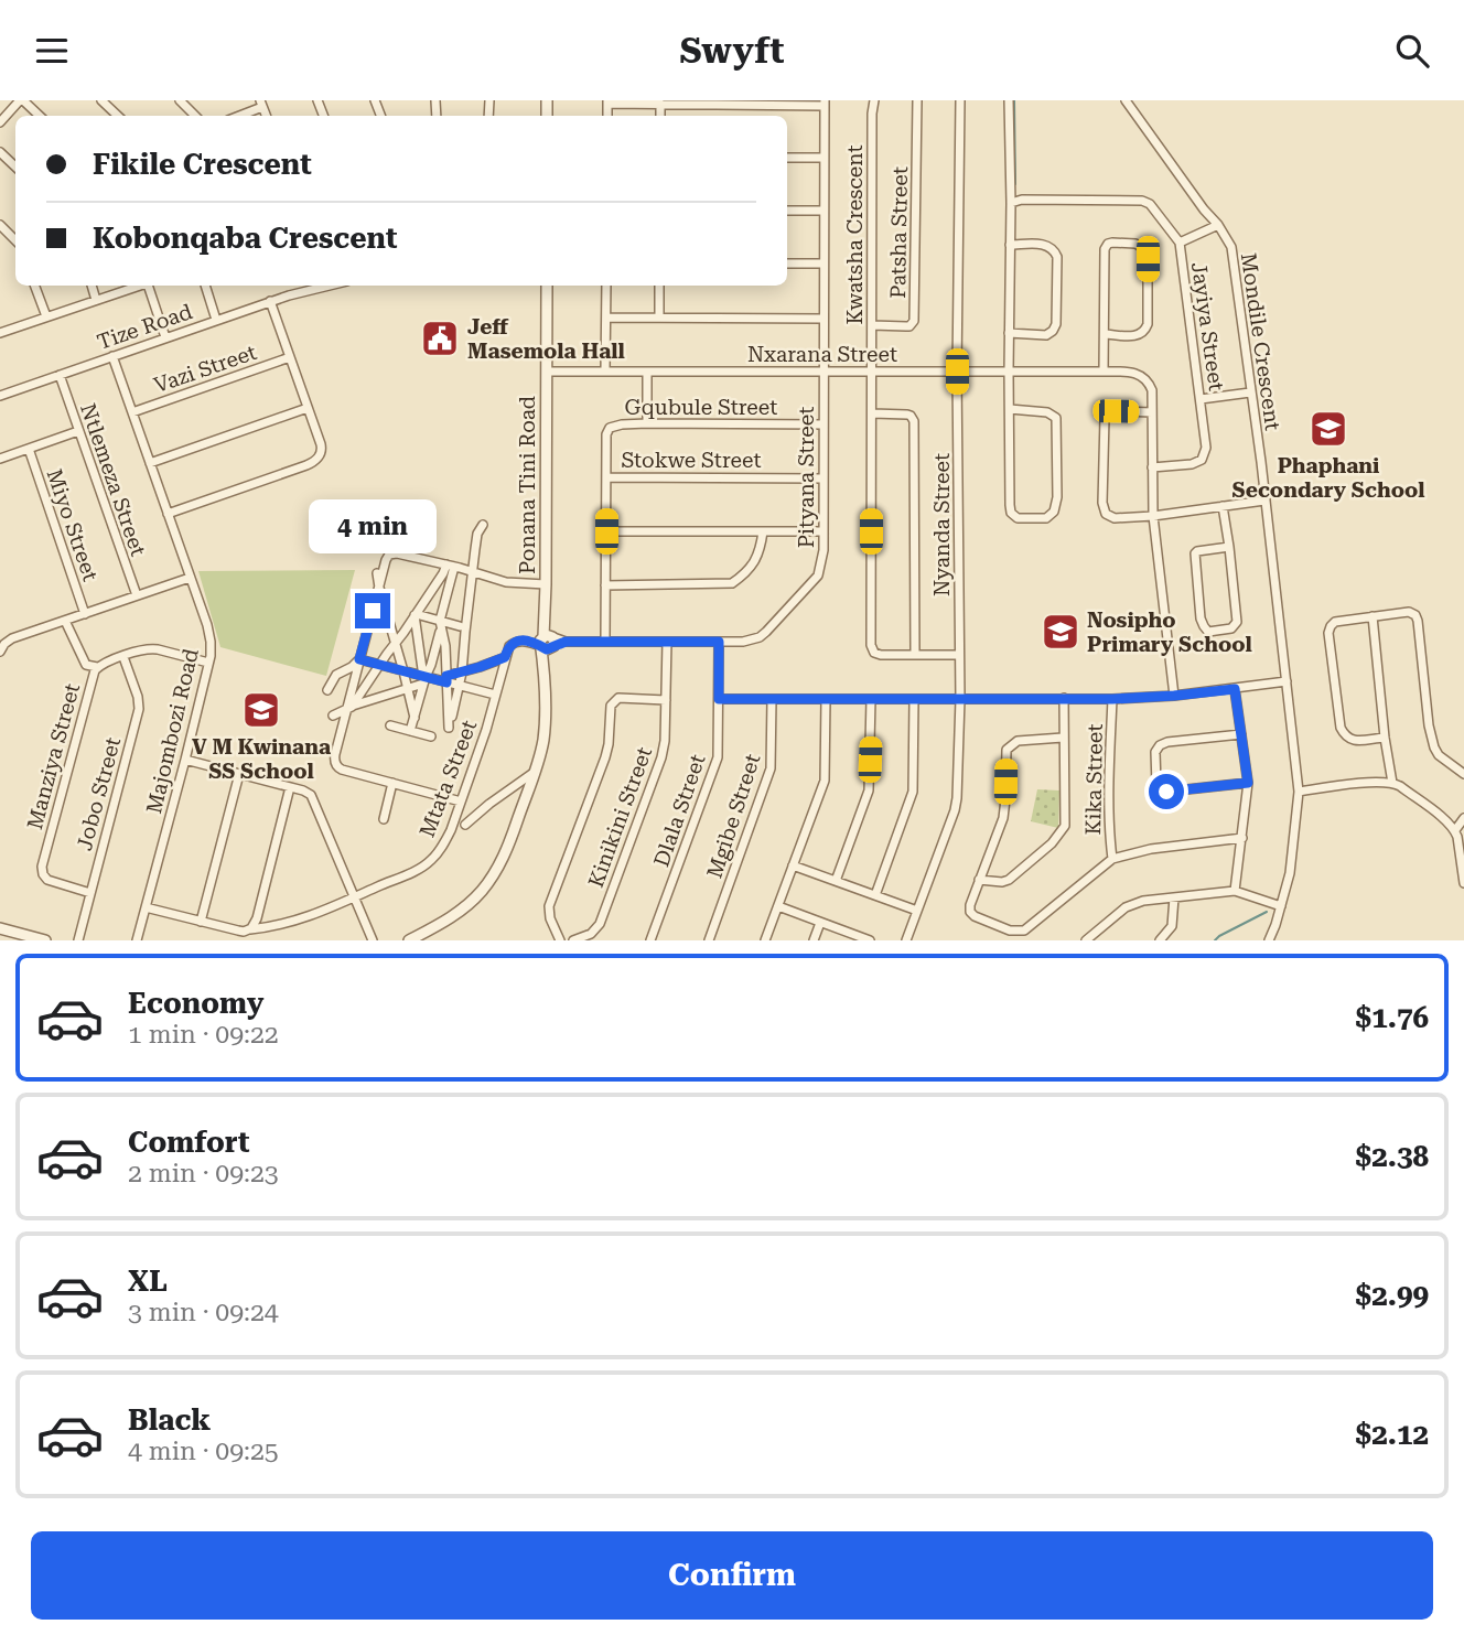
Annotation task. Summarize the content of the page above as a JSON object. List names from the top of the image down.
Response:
{
  "streets": {
    "street": [
      "Patsha Street",
      "Kwatsha Crescent",
      "Tize Road",
      "Jayiya Street",
      "Mondile Crescent",
      "Nxarana Street",
      "Vazi Street",
      "Gqubule Street",
      "Stokwe Street",
      "Pityana Street",
      "Ntlemeza Street",
      "Ponana Tini Road",
      "Miyo Street",
      "Nyanda Street",
      "Majombozi Road",
      "Manziya Street",
      "Mtata Street",
      "Kika Street",
      "Jobo Street",
      "Dlala Street",
      "Mgibe Street",
      "Kinikini Street"
    ]
  },
  "crossings": [
    ["Patsha Street", "Kwatsha Crescent"],
    ["Kwatsha Crescent", "Nxarana Street"],
    ["Kwatsha Crescent", "Nyanda Street"],
    ["Tize Road", "Ntlemeza Street"],
    ["Tize Road", "Majombozi Road"],
    ["Jayiya Street", "Nxarana Street"],
    ["Nxarana Street", "Pityana Street"],
    ["Nxarana Street", "Ponana Tini Road"],
    ["Nxarana Street", "Nyanda Street"],
    ["Vazi Street", "Majombozi Road"],
    ["Gqubule Street", "Stokwe Street"],
    ["Gqubule Street", "Pityana Street"],
    ["Stokwe Street", "Pityana Street"],
    ["Pityana Street", "Ponana Tini Road"],
    ["Pityana Street", "Dlala Street"],
    ["Pityana Street", "Kinikini Street"],
    ["Majombozi Road", "Manziya Street"],
    ["Majombozi Road", "Mtata Street"],
    ["Manziya Street", "Jobo Street"]
  ],
  "places": {
    "public building": ["Jeff Masemola Hall"],
    "school or university": ["Phaphani Secondary School", "Nosipho Primary School", "V M Kwinana SS School"]
  },
  "page": {
    "header": "Swyft",
    "banner": ["Fikile Crescent", "Kobonqaba Crescent"],
    "bubble": "4 min",
    "list": [
      {
        "name": "Economy",
        "note": "1 min · 09:22",
        "value": "$1.76"
      },
      {
        "name": "Comfort",
        "note": "2 min · 09:23",
        "value": "$2.38"
      },
      {
        "name": "XL",
        "note": "3 min · 09:24",
        "value": "$2.99"
      },
      {
        "name": "Black",
        "note": "4 min · 09:25",
        "value": "$2.12"
      }
    ],
    "buttons": "Confirm"
  }
}
